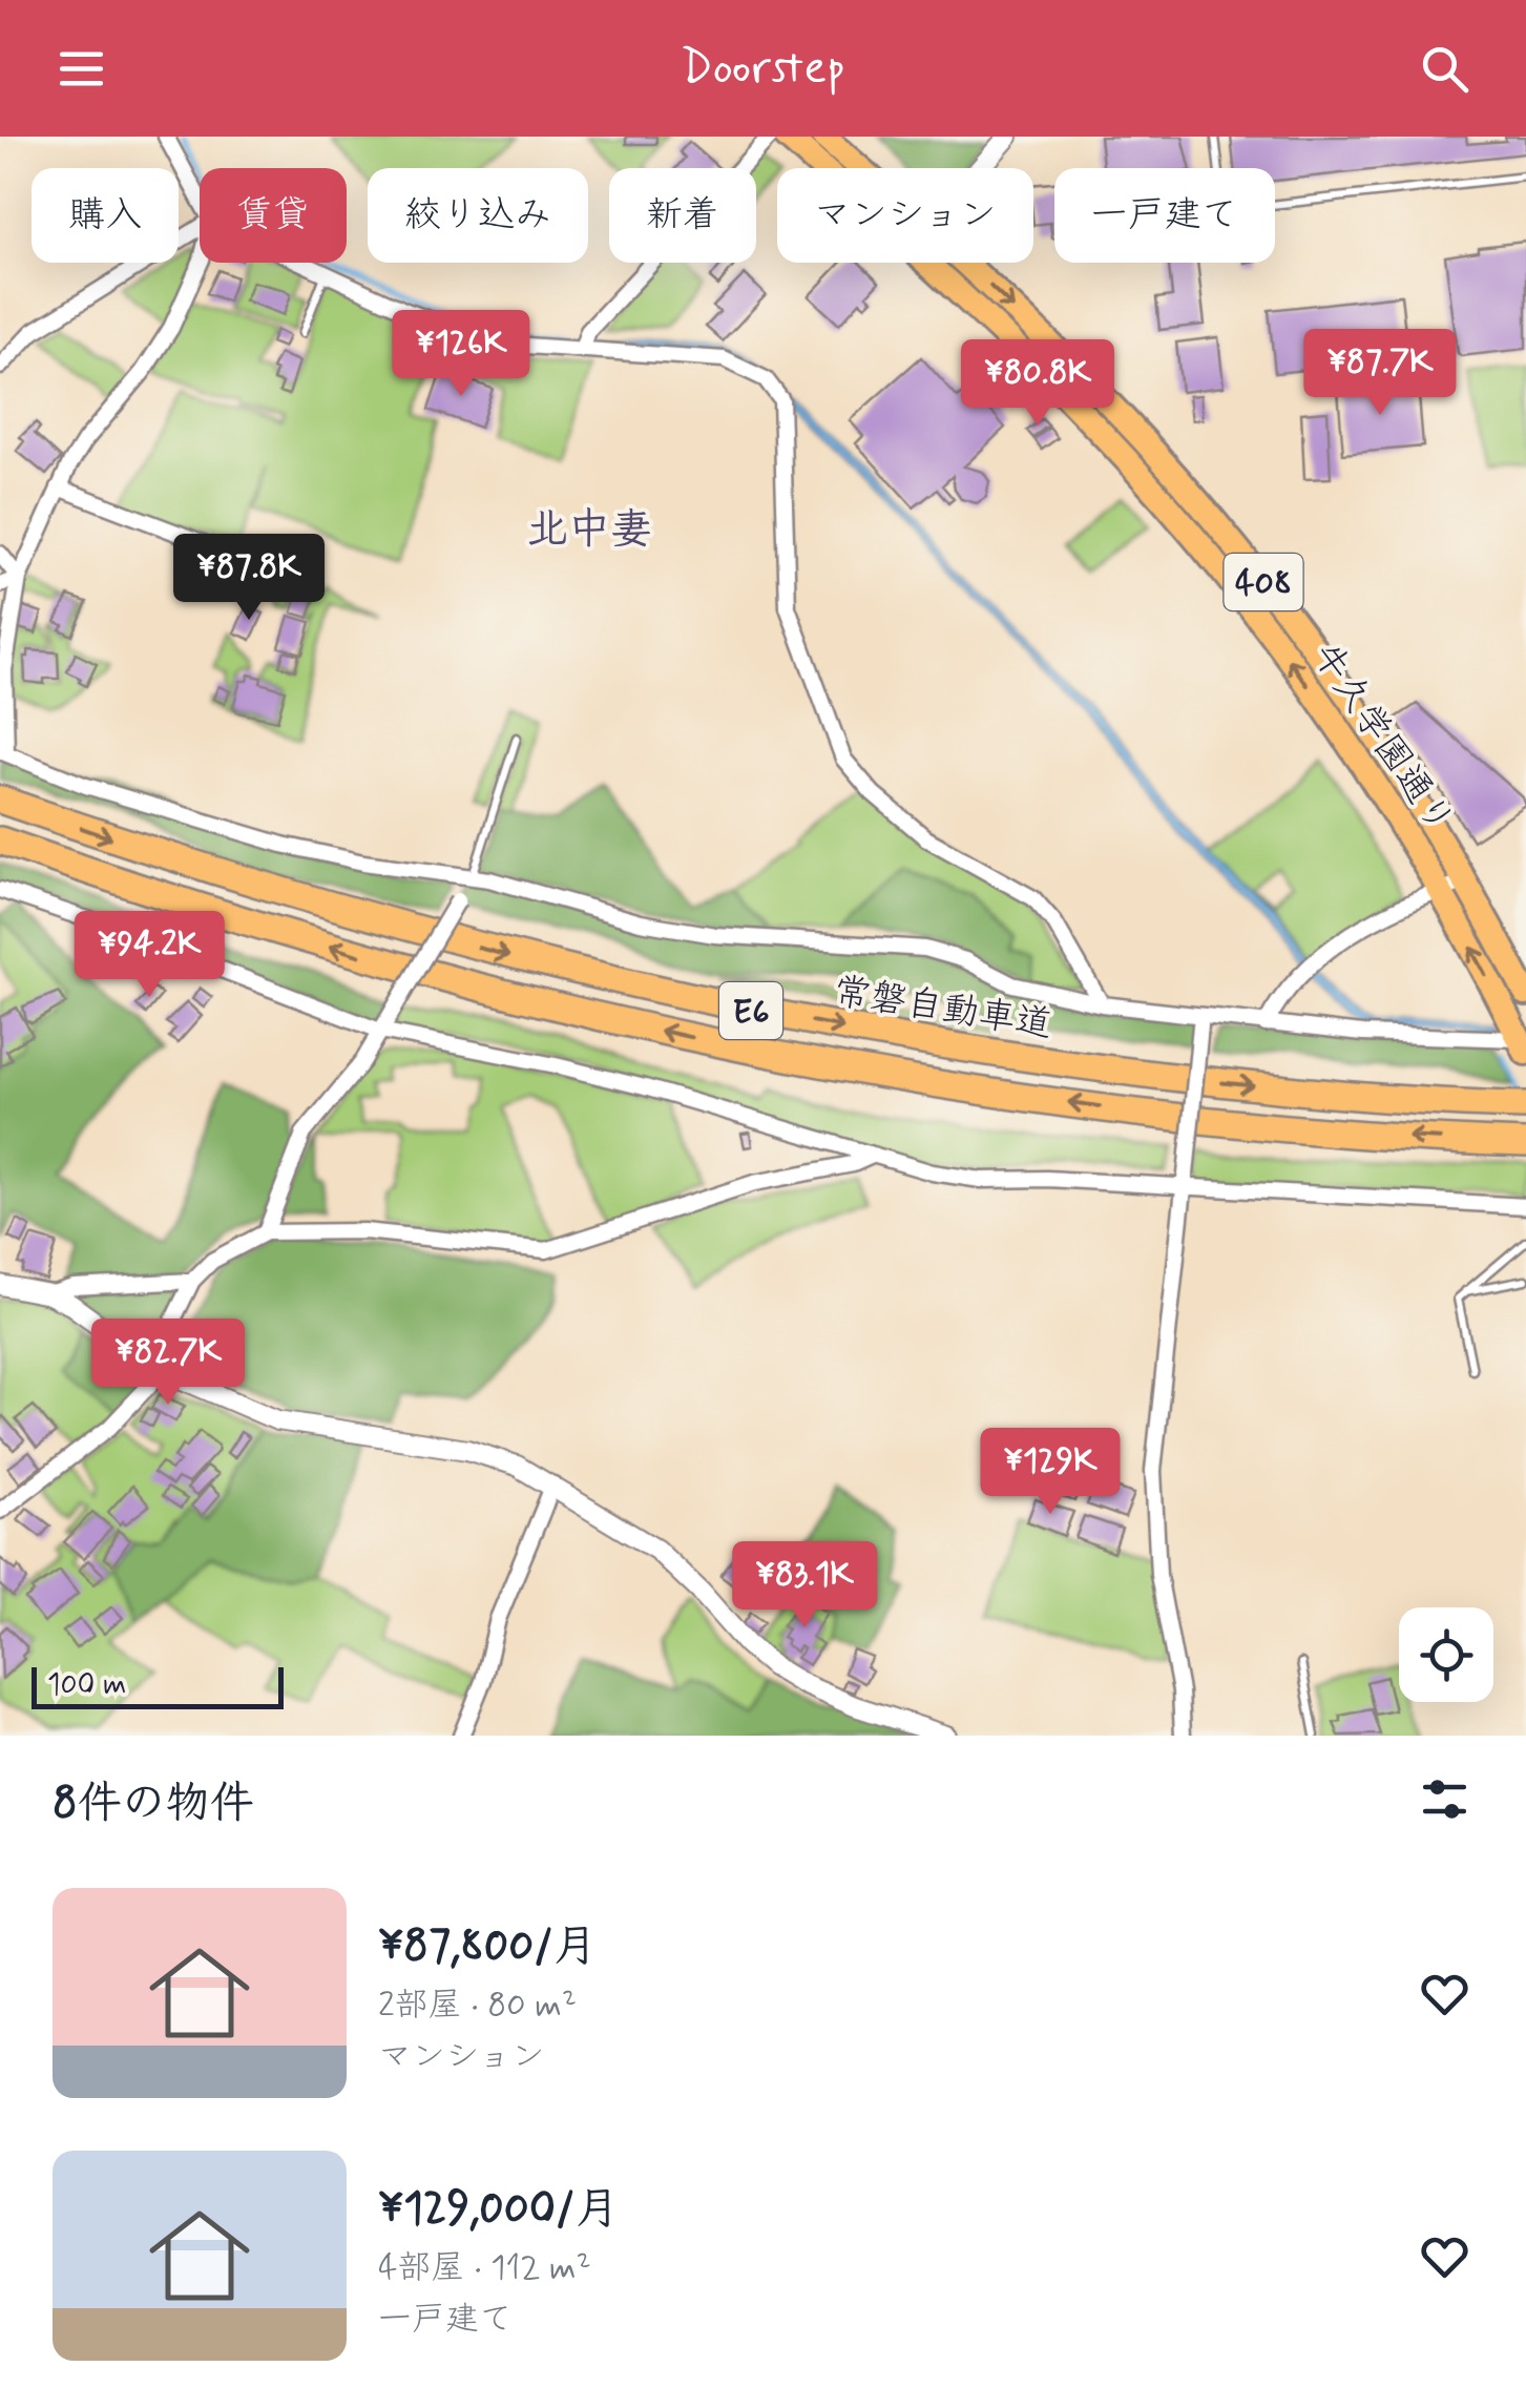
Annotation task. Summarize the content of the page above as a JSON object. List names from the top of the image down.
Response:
{
  "streets": {
    "highway": [
      "408",
      "牛久学園通り",
      "常磐自動車道",
      "E6"
    ]
  },
  "districts": ["北中妻"],
  "scale_bar": "100 m",
  "page": {
    "header": "Doorstep",
    "chip": [
      "購入",
      "賃貸",
      "絞り込み",
      "新着",
      "マンション",
      "一戸建て"
    ],
    "price": [
      "¥126K",
      "¥87.7K",
      "¥80.8K",
      "¥87.8K",
      "¥94.2K",
      "¥82.7K",
      "¥129K",
      "¥83.1K"
    ],
    "scale": "100 m",
    "heading": "8件の物件",
    "list": [
      {
        "name": "¥87,800/月",
        "note": "2部屋 · 80 m² · マンション"
      },
      {
        "name": "¥129,000/月",
        "note": "4部屋 · 112 m² · 一戸建て"
      }
    ]
  }
}
